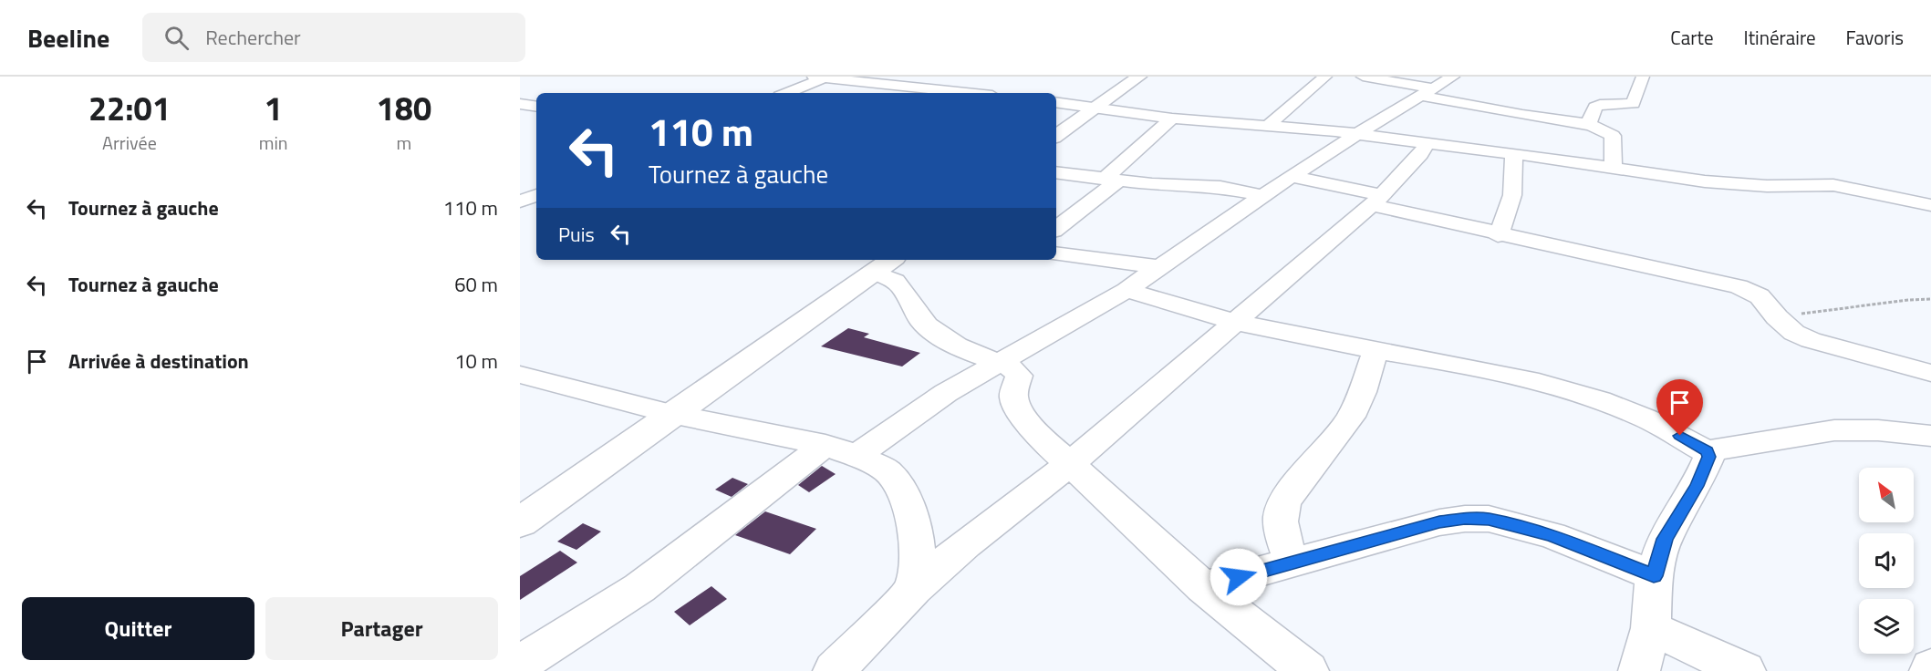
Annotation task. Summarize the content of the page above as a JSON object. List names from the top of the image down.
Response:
{
  "north": "top left",
  "page": {
    "header": "Beeline",
    "search": "Rechercher",
    "nav": ["Carte", "Itinéraire", "Favoris"],
    "eta": [
      "22:01",
      "Arrivée",
      "1",
      "min",
      "180",
      "m"
    ],
    "turn": ["110 m", "Tournez à gauche"],
    "list": [
      {
        "name": "Tournez à gauche",
        "value": "110 m"
      },
      {
        "name": "Tournez à gauche",
        "value": "60 m"
      },
      {
        "name": "Arrivée à destination",
        "value": "10 m"
      }
    ],
    "then": "Puis",
    "buttons": ["Quitter", "Partager"]
  }
}
